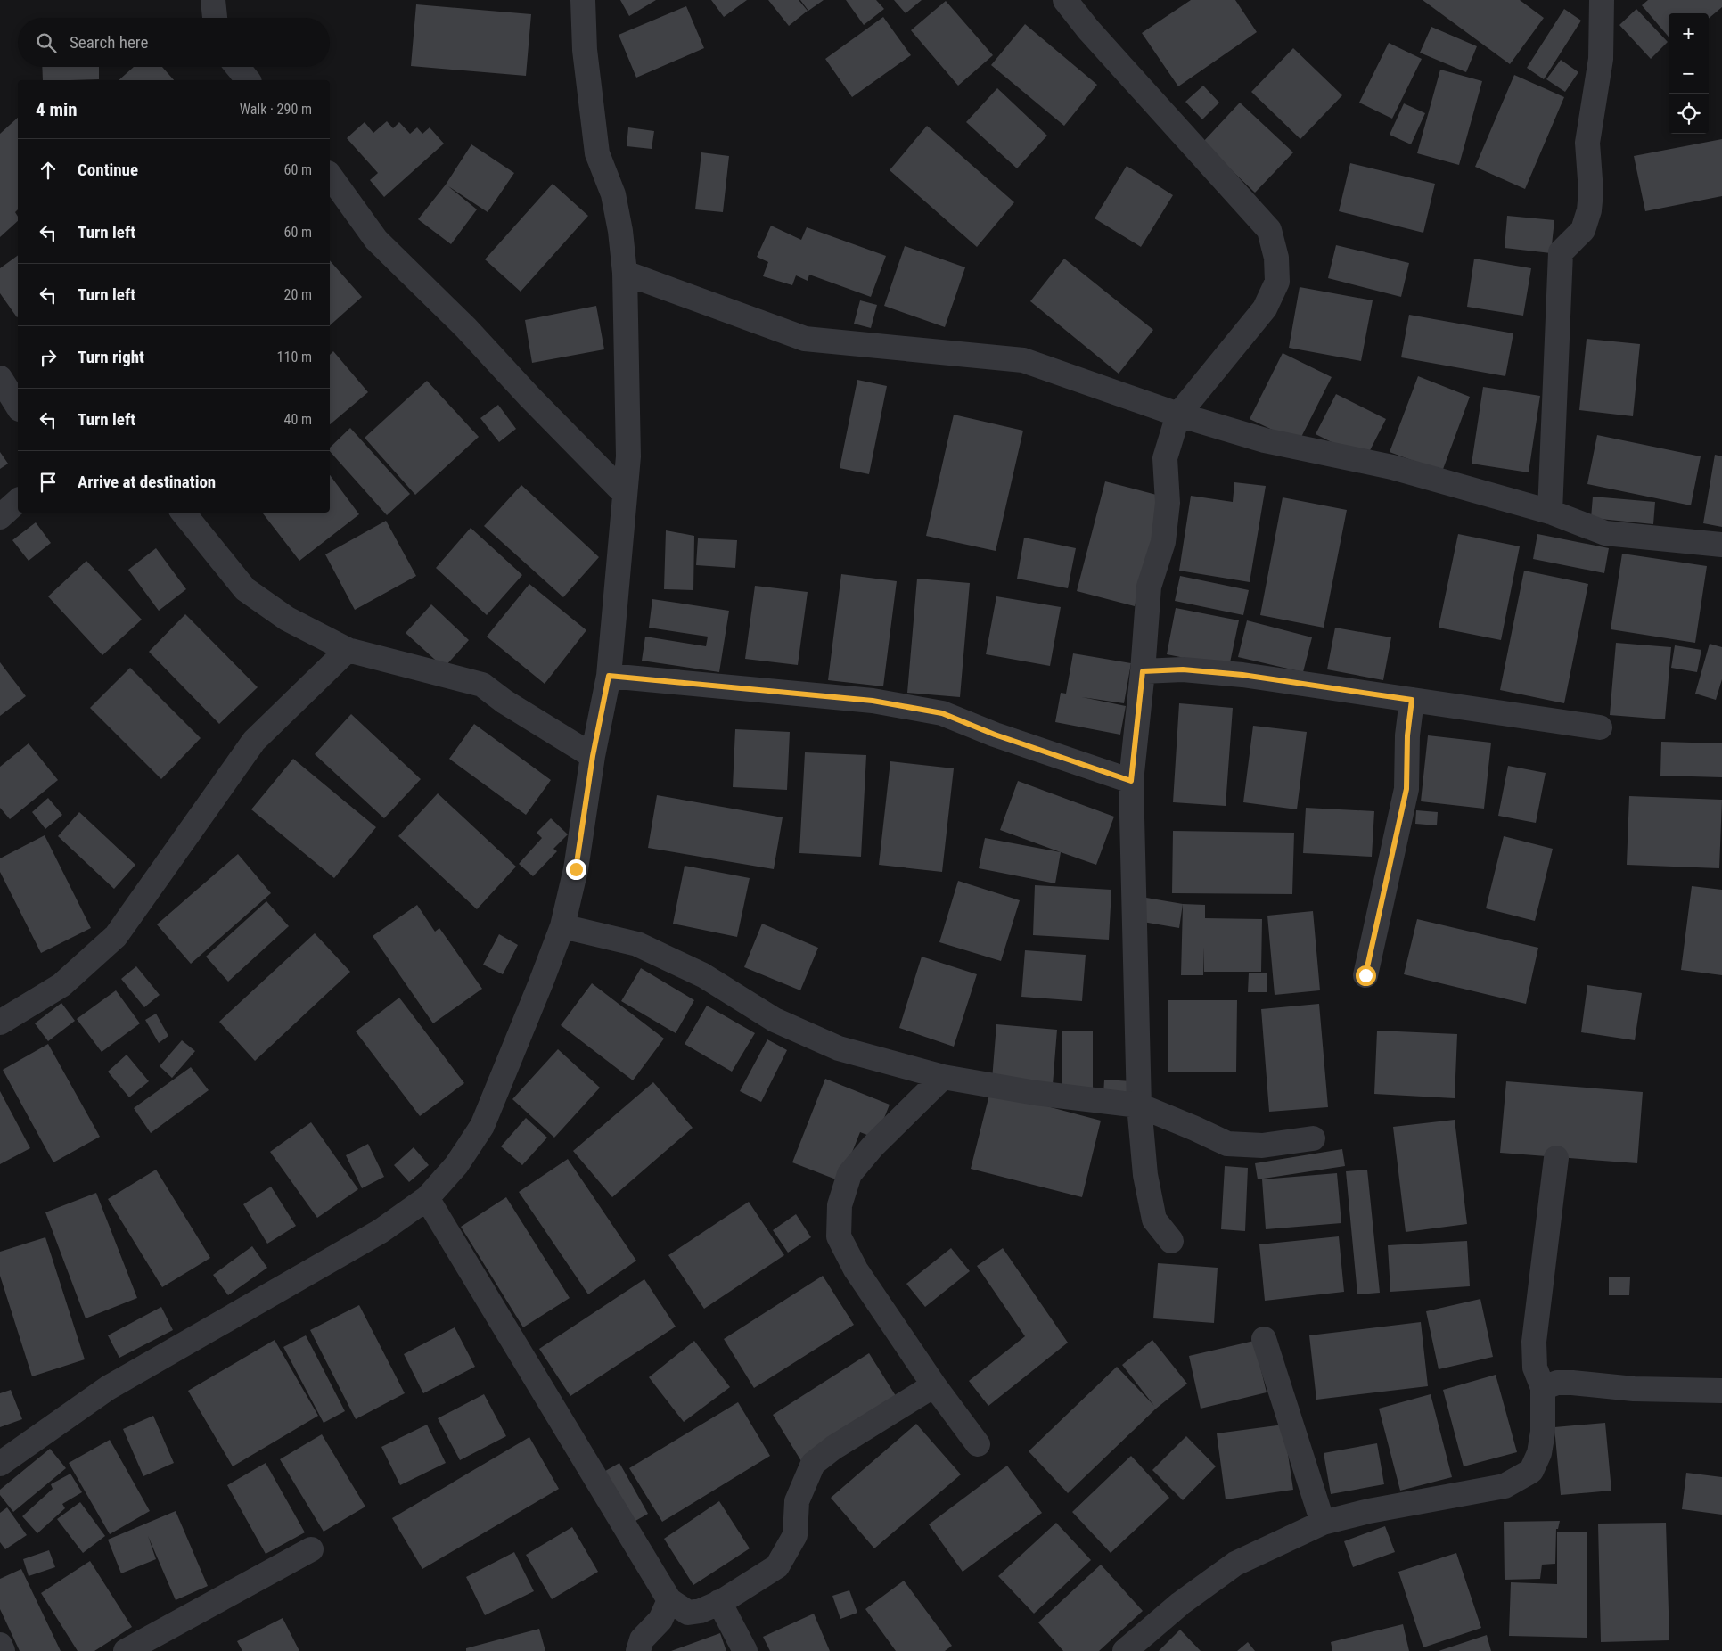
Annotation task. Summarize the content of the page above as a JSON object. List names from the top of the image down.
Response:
{
  "page": {
    "map_buttons": ["+", "−"],
    "search": "Search here",
    "heading": ["4 min", "Walk · 290 m"],
    "list": [
      ["Continue", "60 m"],
      ["Turn left", "60 m"],
      ["Turn left", "20 m"],
      ["Turn right", "110 m"],
      ["Turn left", "40 m"],
      "Arrive at destination"
    ]
  }
}
